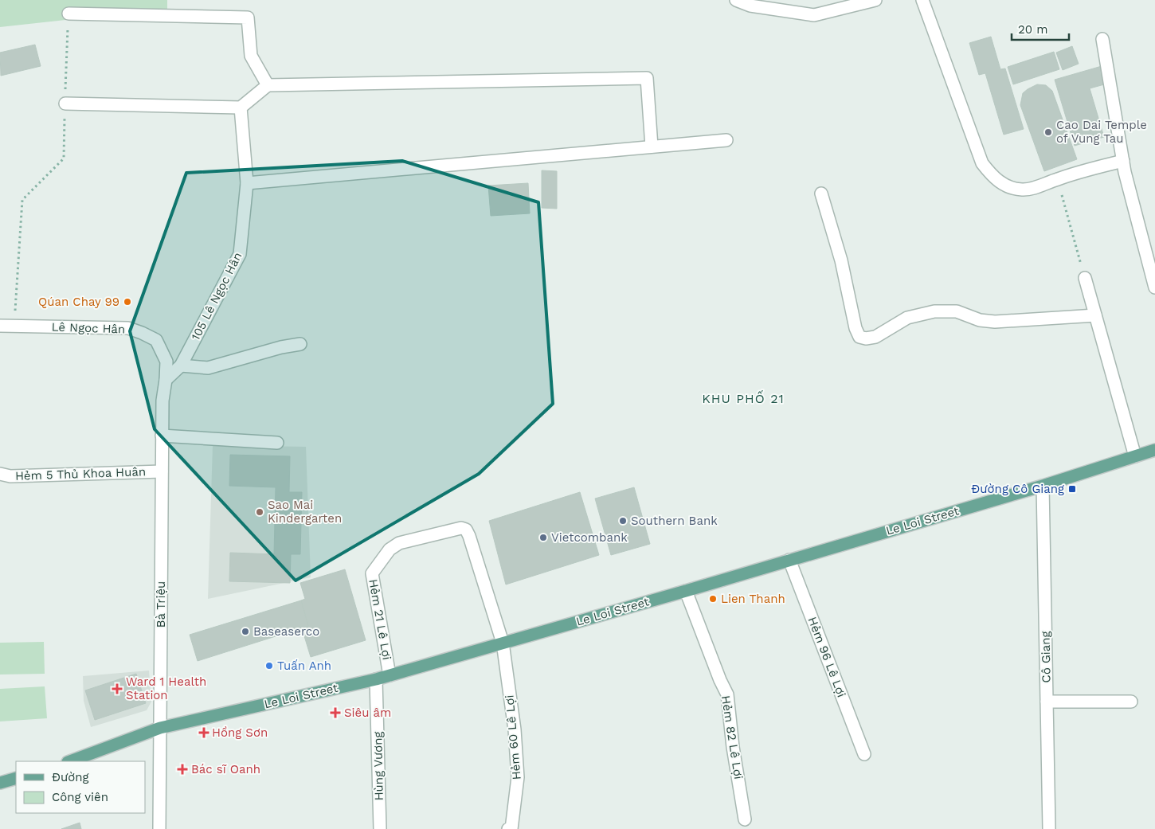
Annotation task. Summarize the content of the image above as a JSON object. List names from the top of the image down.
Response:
{
  "streets": {
    "main road": ["Le Loi Street"],
    "street": [
      "105 Lê Ngọc Hân",
      "Lê Ngọc Hân",
      "Hẻm 5 Thủ Khoa Huân",
      "Bà Triệu",
      "Hẻm 21 Lê Lợi",
      "Hẻm 96 Lê Lợi",
      "Cô Giang",
      "Hẻm 60 Lê Lợi",
      "Hẻm 82 Lê Lợi",
      "Hùng Vương"
    ]
  },
  "crossings": [
    ["105 Lê Ngọc Hân", "Lê Ngọc Hân"],
    ["105 Lê Ngọc Hân", "Bà Triệu"],
    ["Lê Ngọc Hân", "Bà Triệu"],
    ["Hẻm 5 Thủ Khoa Huân", "Bà Triệu"],
    ["Le Loi Street", "Bà Triệu"],
    ["Le Loi Street", "Hẻm 21 Lê Lợi"],
    ["Le Loi Street", "Hẻm 96 Lê Lợi"],
    ["Le Loi Street", "Cô Giang"],
    ["Le Loi Street", "Hẻm 60 Lê Lợi"],
    ["Le Loi Street", "Hẻm 82 Lê Lợi"],
    ["Le Loi Street", "Hùng Vương"],
    ["Hẻm 21 Lê Lợi", "Hẻm 60 Lê Lợi"]
  ],
  "districts": ["KHU PHỐ 21"],
  "places": {
    "other": [
      "Cao Dai Temple of Vung Tau",
      "Qúan Chay 99",
      "Sao Mai Kindergarten",
      "Southern Bank",
      "Vietcombank",
      "Lien Thanh",
      "Baseaserco",
      "Tuấn Anh"
    ],
    "transit": ["Đường Cô Giang"],
    "health": [
      "Ward 1 Health Station",
      "Siêu âm",
      "Hồng Sơn",
      "Bác sĩ Oanh"
    ]
  },
  "legend": ["Đường", "Công viên"],
  "scale_bar": "20 m"
}
